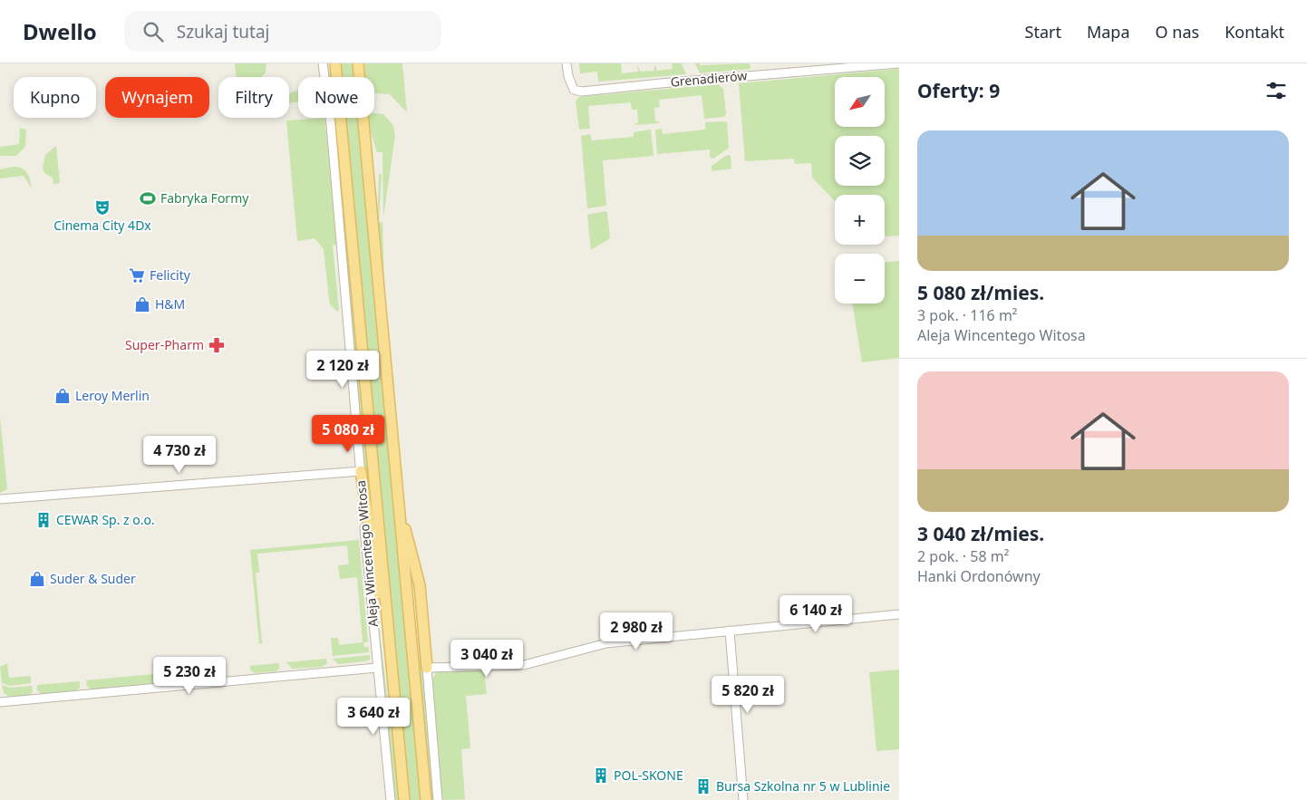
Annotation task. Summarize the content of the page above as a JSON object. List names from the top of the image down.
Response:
{
  "streets": {
    "main road": ["Aleja Wincentego Witosa"],
    "street": ["Grenadierów"]
  },
  "places": {
    "sports": ["Fabryka Formy"],
    "theatre": ["Cinema City 4Dx"],
    "supermarket": ["Felicity"],
    "shop": ["H&M", "Leroy Merlin", "Suder & Suder"],
    "pharmacy": ["Super-Pharm"],
    "building": ["CEWAR Sp. z o.o.", "POL-SKONE", "Bursa Szkolna nr 5 w Lublinie"]
  },
  "north": "bottom left",
  "page": {
    "header": "Dwello",
    "search": "Szukaj tutaj",
    "nav": [
      "Start",
      "Mapa",
      "O nas",
      "Kontakt"
    ],
    "heading": "Oferty: 9",
    "map_buttons": ["+", "−"],
    "chip": [
      "Kupno",
      "Wynajem",
      "Filtry",
      "Nowe"
    ],
    "list": [
      {
        "name": "5 080 zł/mies.",
        "note": "3 pok. · 116 m² · Aleja Wincentego Witosa"
      },
      {
        "name": "3 040 zł/mies.",
        "note": "2 pok. · 58 m² · Hanki Ordonówny"
      }
    ],
    "price": [
      "2 120 zł",
      "5 080 zł",
      "4 730 zł",
      "6 140 zł",
      "2 980 zł",
      "3 040 zł",
      "5 230 zł",
      "5 820 zł",
      "3 640 zł"
    ]
  }
}
